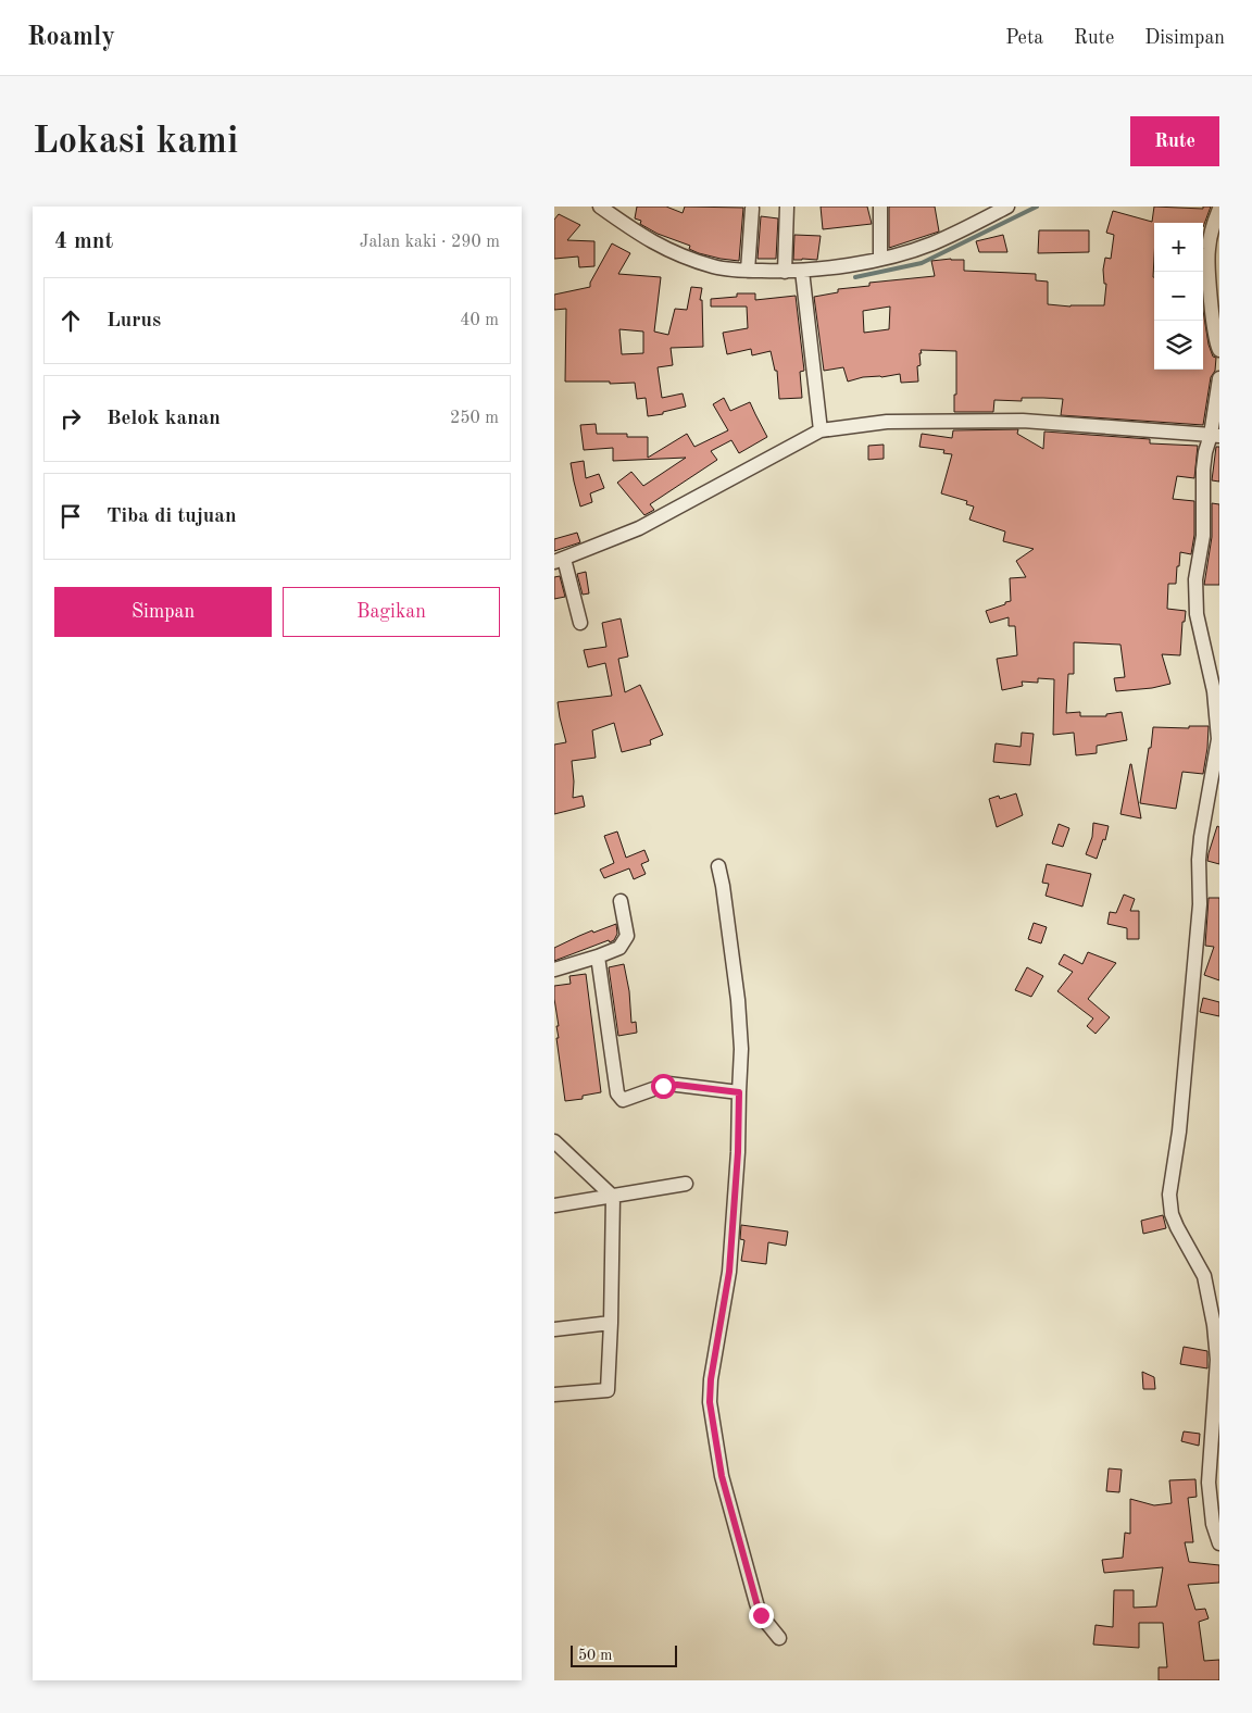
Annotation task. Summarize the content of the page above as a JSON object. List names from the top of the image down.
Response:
{
  "scale_bar": "50 m",
  "page": {
    "header": "Roamly",
    "nav": ["Peta", "Rute", "Disimpan"],
    "buttons": [
      "Rute",
      ["Simpan", "Bagikan"]
    ],
    "title": "Lokasi kami",
    "heading": ["4 mnt", "Jalan kaki · 290 m"],
    "map_buttons": ["+", "−"],
    "list": [
      ["Lurus", "40 m"],
      ["Belok kanan", "250 m"],
      "Tiba di tujuan"
    ],
    "scale": "50 m"
  }
}
